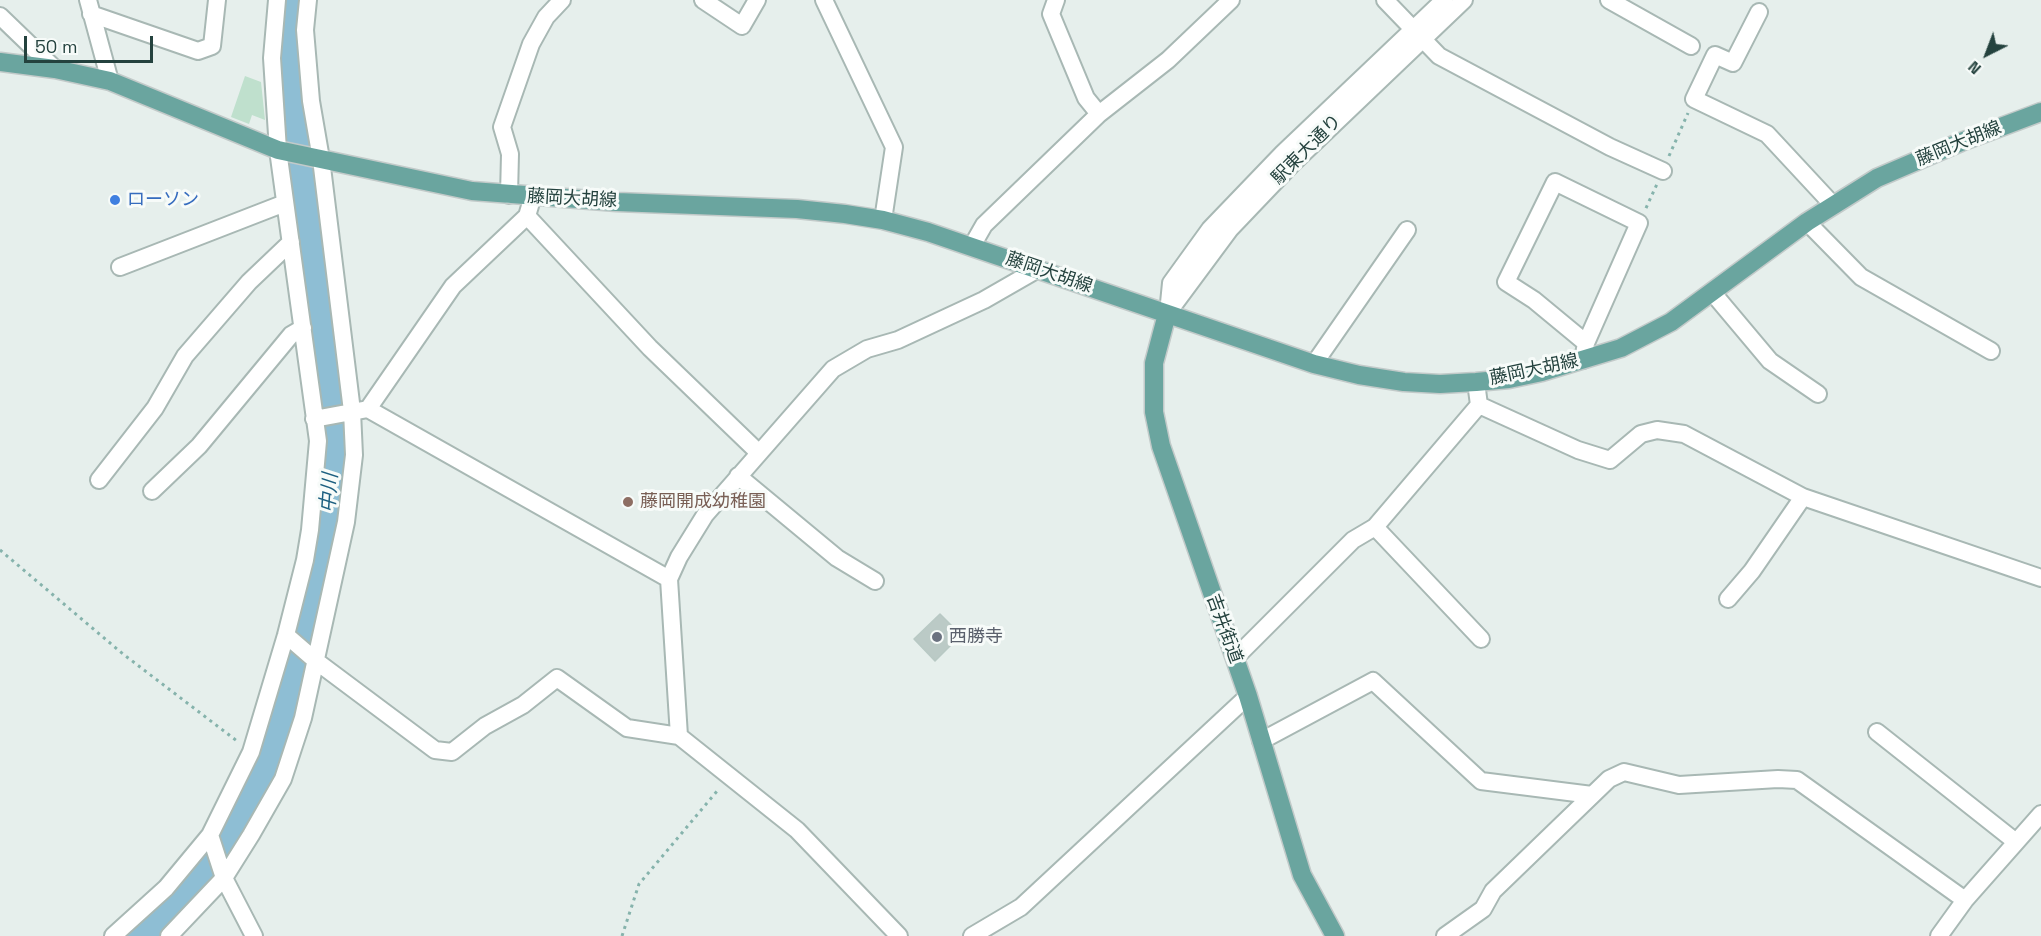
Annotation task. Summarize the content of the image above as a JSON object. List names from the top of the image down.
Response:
{
  "streets": {
    "main road": ["藤岡大胡線", "吉井街道"]
  },
  "crossings": [
    ["藤岡大胡線", "吉井街道"]
  ],
  "water": ["中川"],
  "places": ["ローソン", "藤岡開成幼稚園", "西勝寺"],
  "scale_bar": "50 m",
  "north": "bottom left"
}
